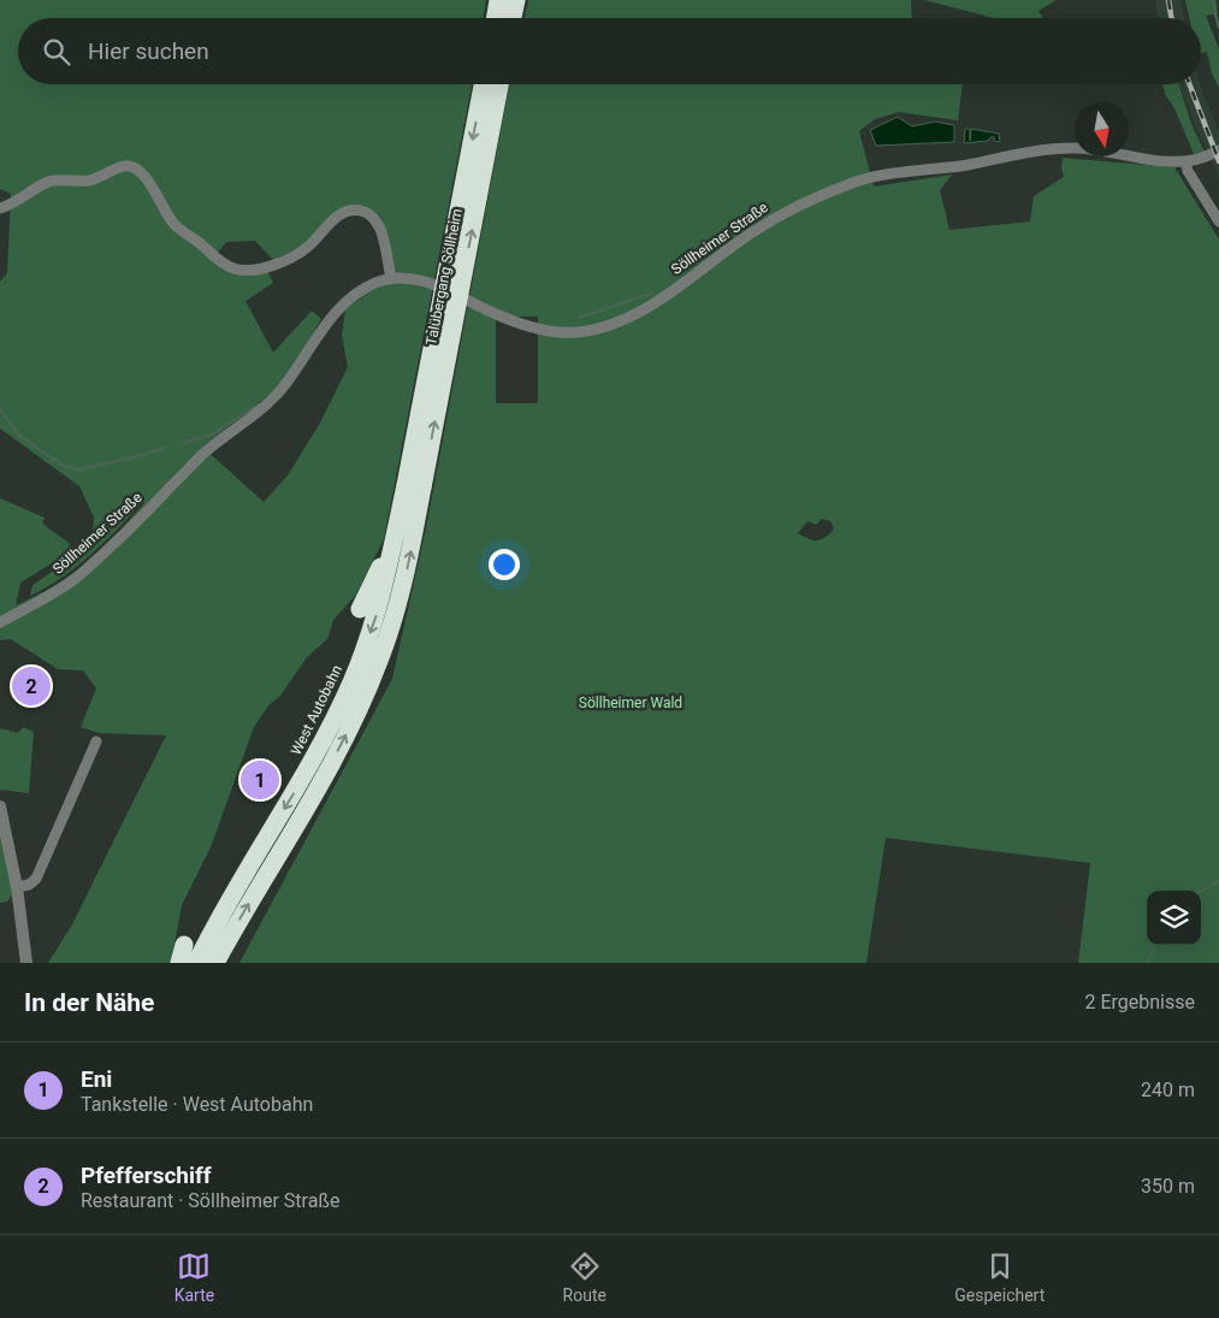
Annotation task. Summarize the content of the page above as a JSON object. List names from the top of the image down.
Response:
{
  "streets": {
    "highway": ["Talübergang Söllheim", "West Autobahn"],
    "street": ["Söllheimer Straße"]
  },
  "crossings": [
    ["Talübergang Söllheim", "West Autobahn"]
  ],
  "parks": ["Söllheimer Wald"],
  "north": "bottom",
  "page": {
    "search": "Hier suchen",
    "pins": ["2", "1"],
    "heading": ["In der Nähe", "2 Ergebnisse"],
    "list": [
      {
        "mark": "1",
        "name": "Eni",
        "note": "Tankstelle · West Autobahn",
        "value": "240 m"
      },
      {
        "mark": "2",
        "name": "Pfefferschiff",
        "note": "Restaurant · Söllheimer Straße",
        "value": "350 m"
      }
    ],
    "nav": ["Karte", "Route", "Gespeichert"]
  }
}
